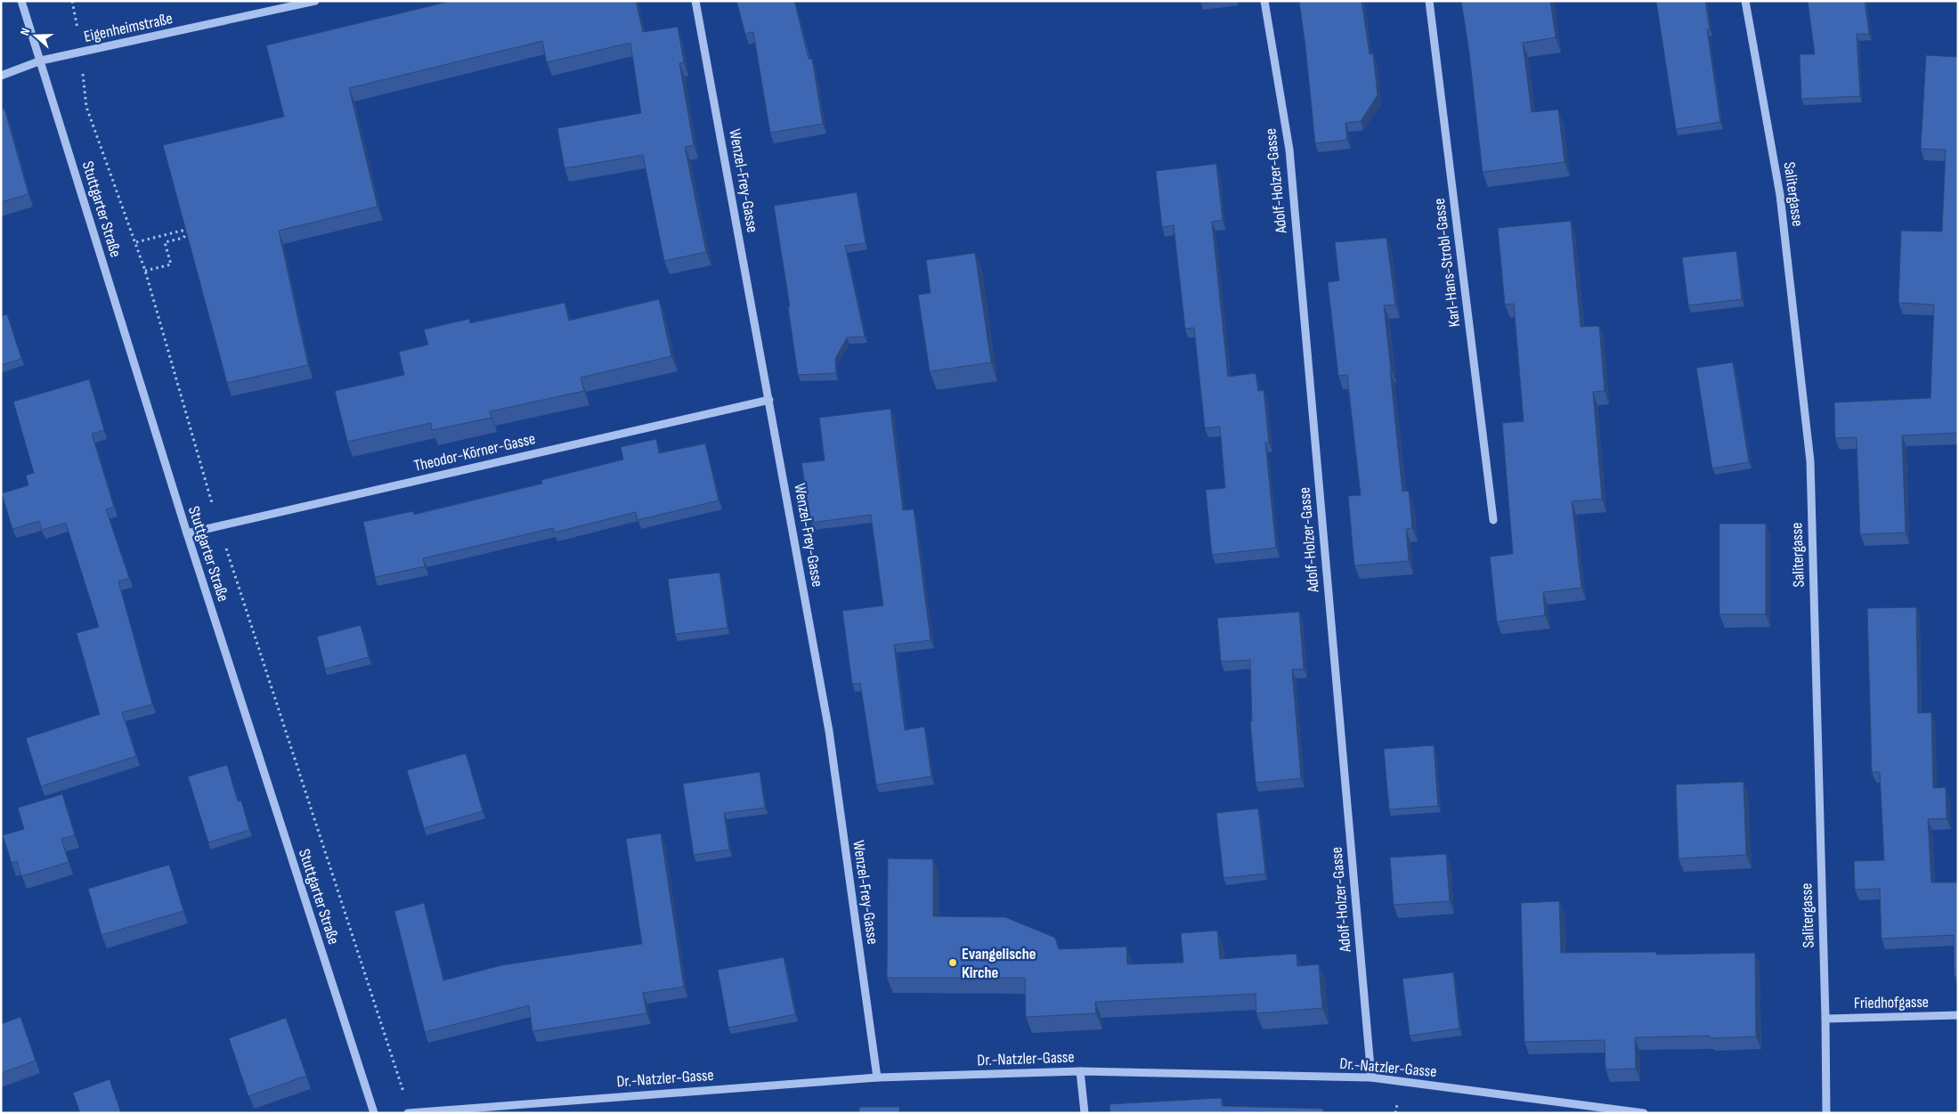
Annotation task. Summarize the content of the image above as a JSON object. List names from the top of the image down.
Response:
{
  "streets": {
    "street": [
      "Eigenheimstraße",
      "Wenzel-Frey-Gasse",
      "Adolf-Holzer-Gasse",
      "Salitergasse",
      "Stuttgarter Straße",
      "Karl-Hans-Strobl-Gasse",
      "Theodor-Körner-Gasse",
      "Friedhofgasse",
      "Dr.-Natzler-Gasse"
    ]
  },
  "crossings": [
    ["Eigenheimstraße", "Stuttgarter Straße"],
    ["Wenzel-Frey-Gasse", "Theodor-Körner-Gasse"],
    ["Wenzel-Frey-Gasse", "Dr.-Natzler-Gasse"],
    ["Adolf-Holzer-Gasse", "Dr.-Natzler-Gasse"],
    ["Salitergasse", "Friedhofgasse"],
    ["Stuttgarter Straße", "Theodor-Körner-Gasse"]
  ],
  "places": ["Evangelische Kirche"],
  "north": "left"
}
